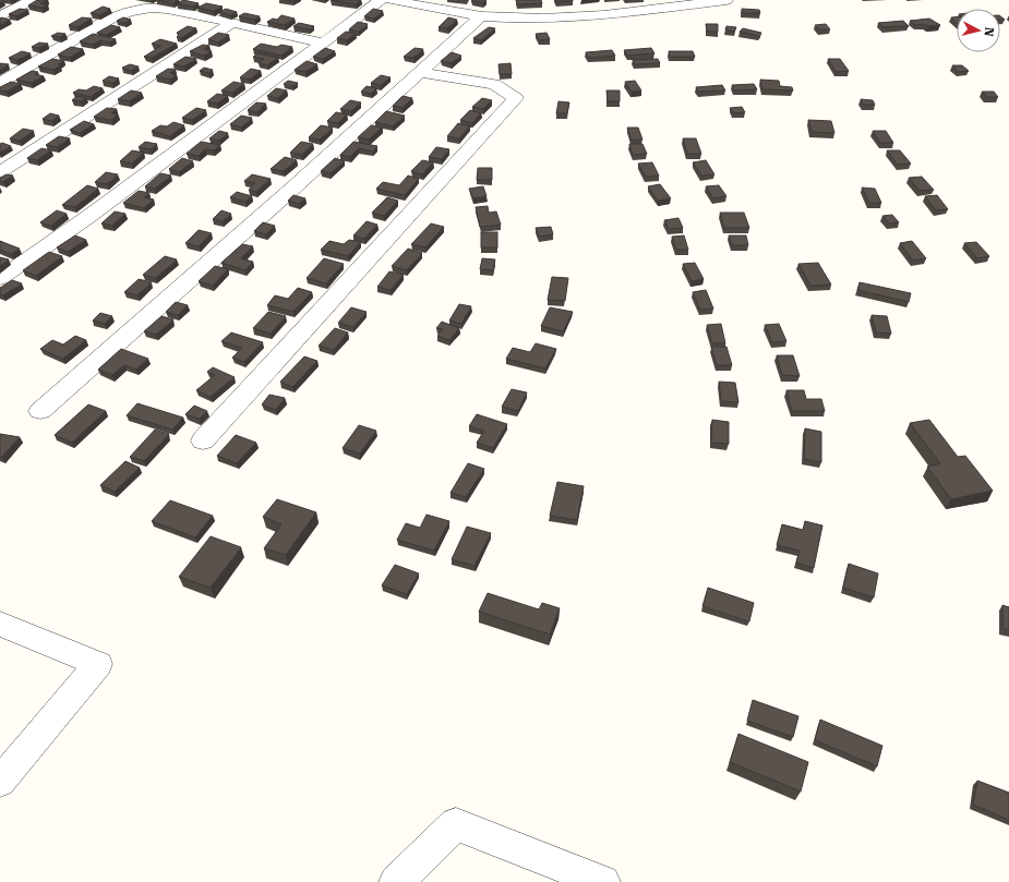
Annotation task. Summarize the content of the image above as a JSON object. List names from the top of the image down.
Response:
{
  "north": "right"
}
